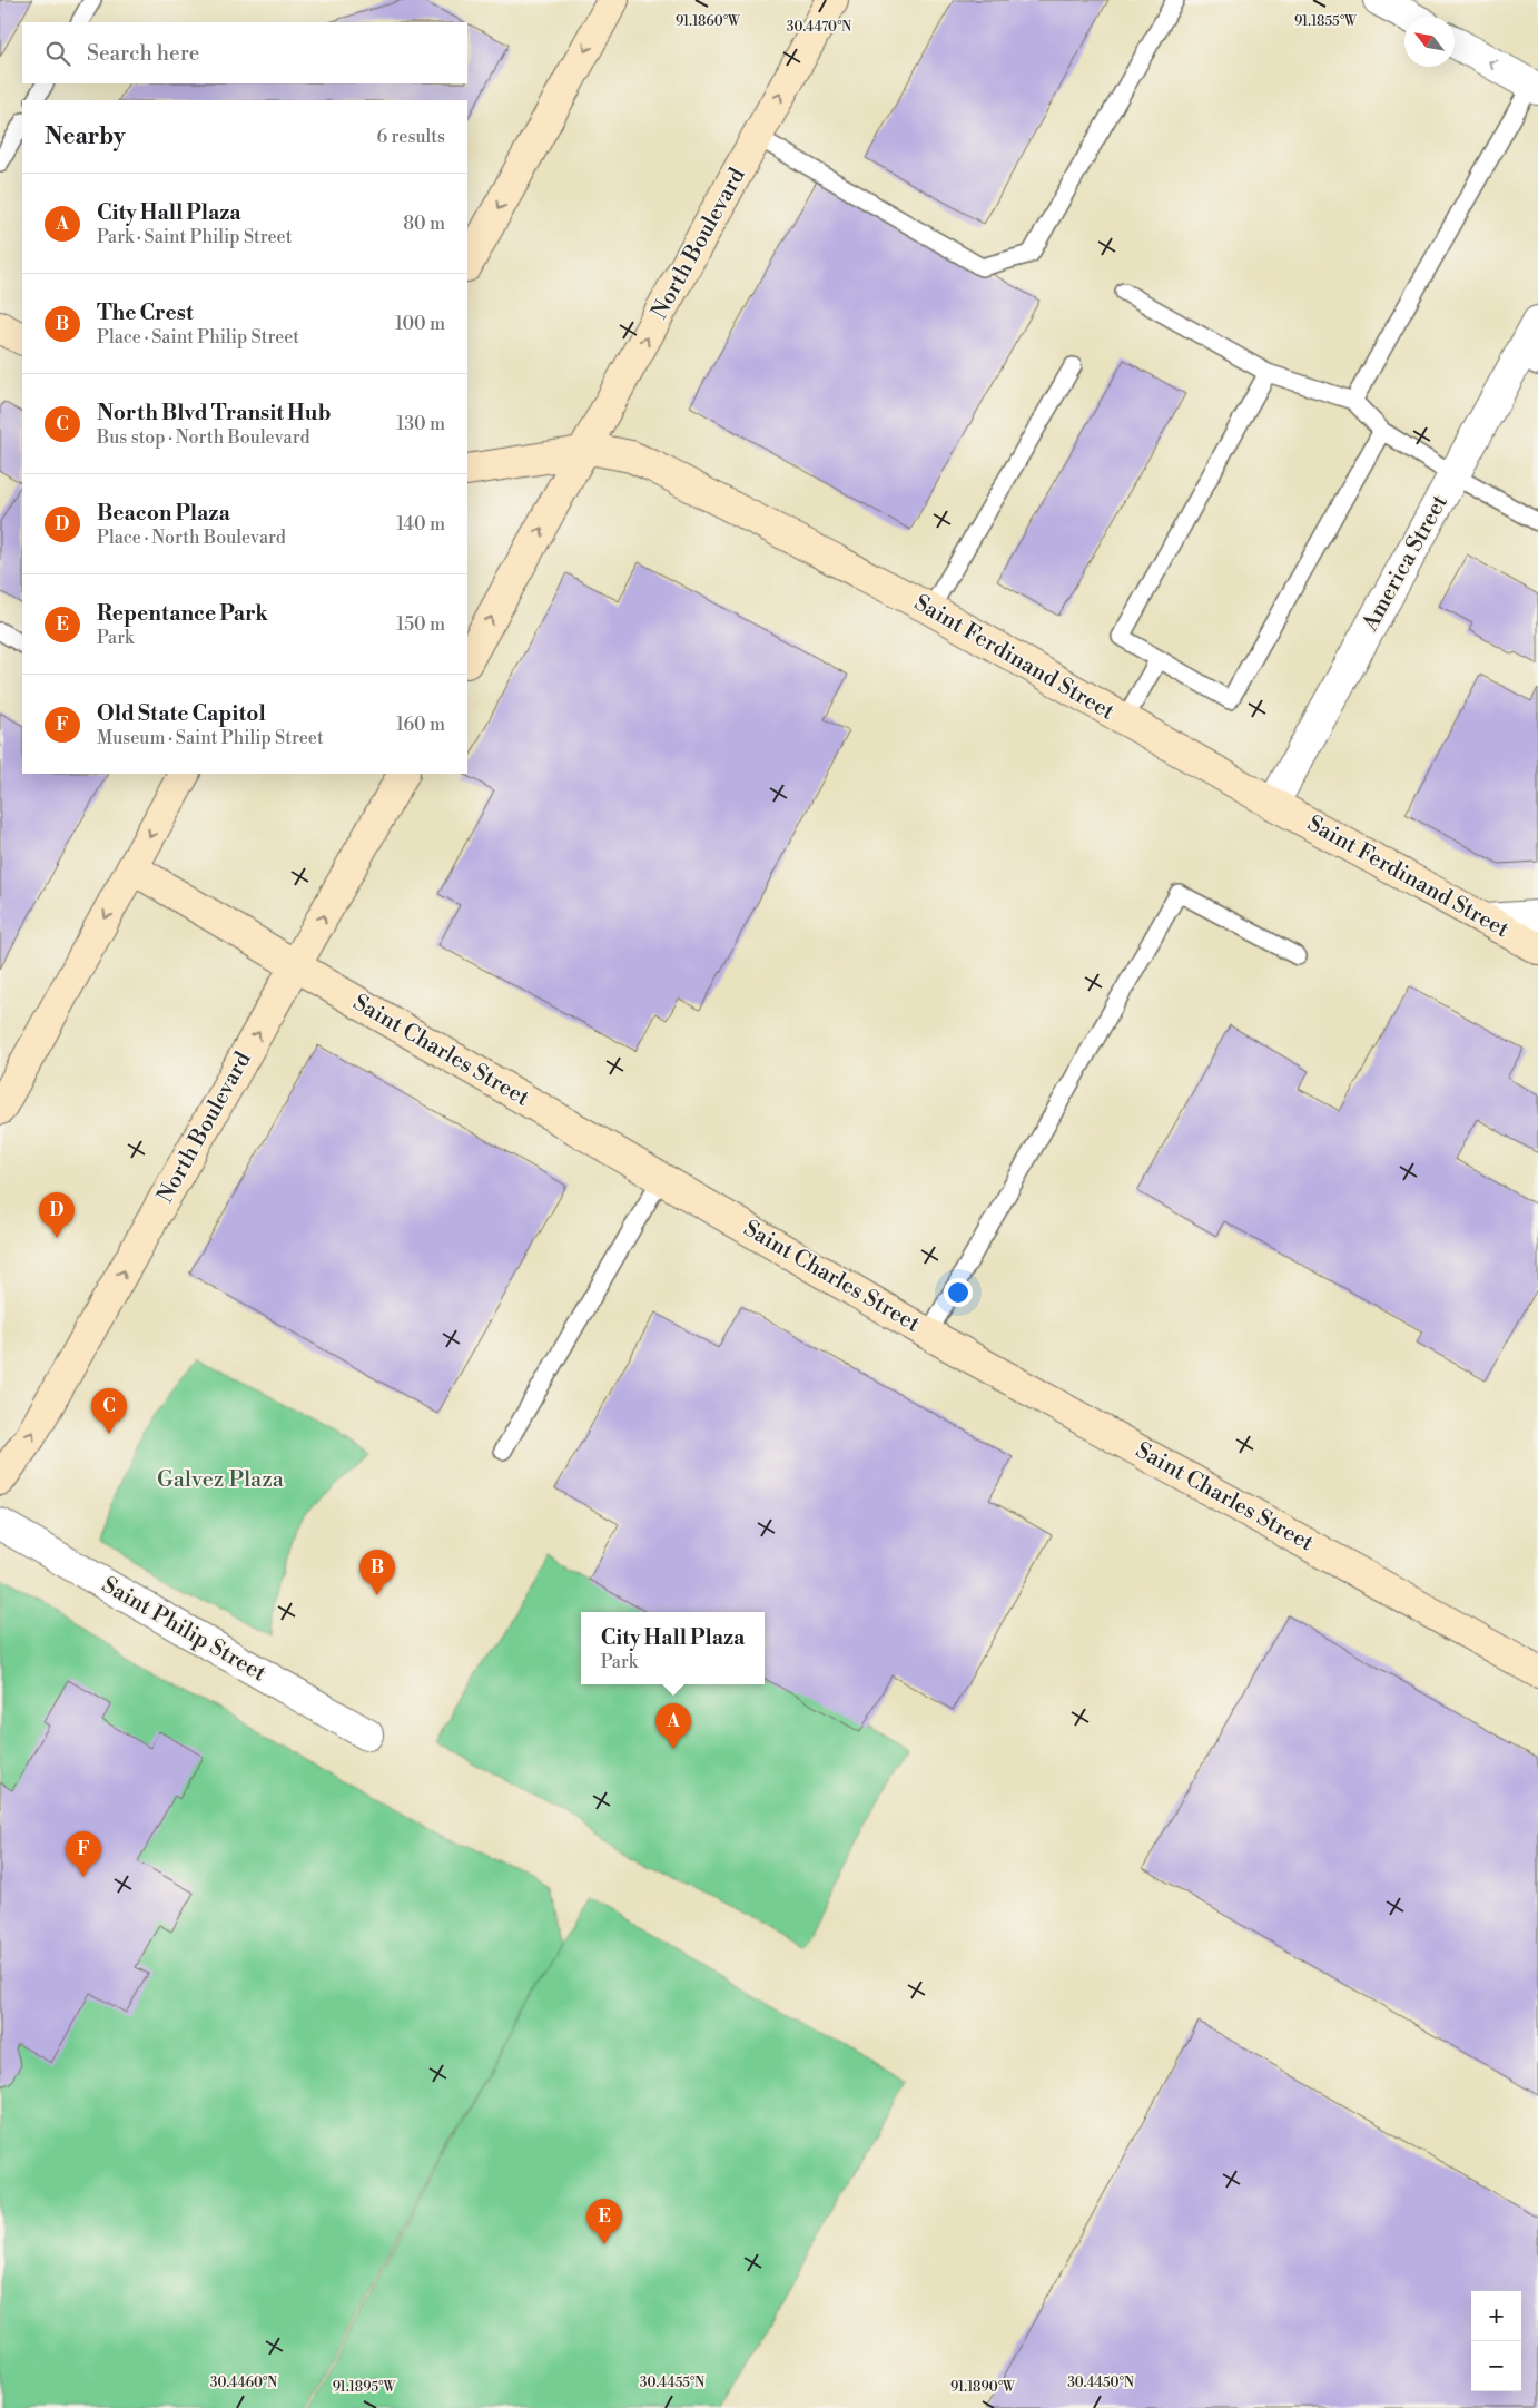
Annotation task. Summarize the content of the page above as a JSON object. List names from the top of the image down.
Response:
{
  "streets": {
    "street": [
      "North Boulevard",
      "America Street",
      "Saint Ferdinand Street",
      "Saint Charles Street",
      "Saint Philip Street"
    ]
  },
  "crossings": [
    ["North Boulevard", "Saint Ferdinand Street"],
    ["North Boulevard", "Saint Charles Street"],
    ["America Street", "Saint Ferdinand Street"]
  ],
  "parks": ["Galvez Plaza"],
  "north": "top left",
  "page": {
    "search": "Search here",
    "heading": ["Nearby", "6 results"],
    "list": [
      {
        "mark": "A",
        "name": "City Hall Plaza",
        "note": "Park · Saint Philip Street",
        "value": "80 m"
      },
      {
        "mark": "B",
        "name": "The Crest",
        "note": "Place · Saint Philip Street",
        "value": "100 m"
      },
      {
        "mark": "C",
        "name": "North Blvd Transit Hub",
        "note": "Bus stop · North Boulevard",
        "value": "130 m"
      },
      {
        "mark": "D",
        "name": "Beacon Plaza",
        "note": "Place · North Boulevard",
        "value": "140 m"
      },
      {
        "mark": "E",
        "name": "Repentance Park",
        "note": "Park",
        "value": "150 m"
      },
      {
        "mark": "F",
        "name": "Old State Capitol",
        "note": "Museum · Saint Philip Street",
        "value": "160 m"
      }
    ],
    "pins": [
      "D",
      "C",
      "B",
      "A",
      "F",
      "E"
    ],
    "popup": ["City Hall Plaza", "Park"],
    "map_buttons": ["+", "−"]
  },
  "coordinates": [
    "91.1860°W",
    "91.1855°W",
    "30.4470°N",
    "30.4460°N",
    "30.4455°N",
    "30.4450°N",
    "91.1895°W",
    "91.1890°W"
  ]
}
